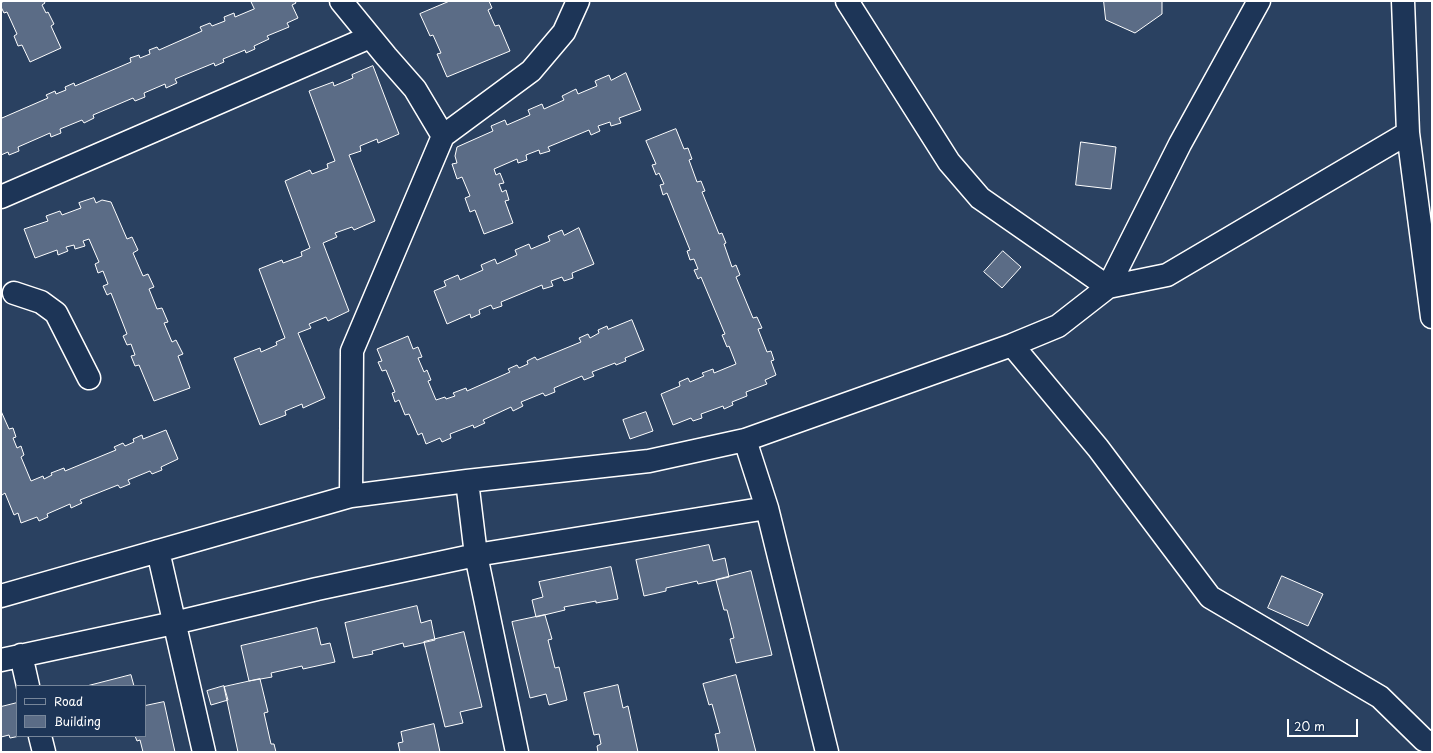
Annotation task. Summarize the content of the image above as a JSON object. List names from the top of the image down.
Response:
{
  "legend": ["Road", "Building"],
  "scale_bar": "20 m"
}
